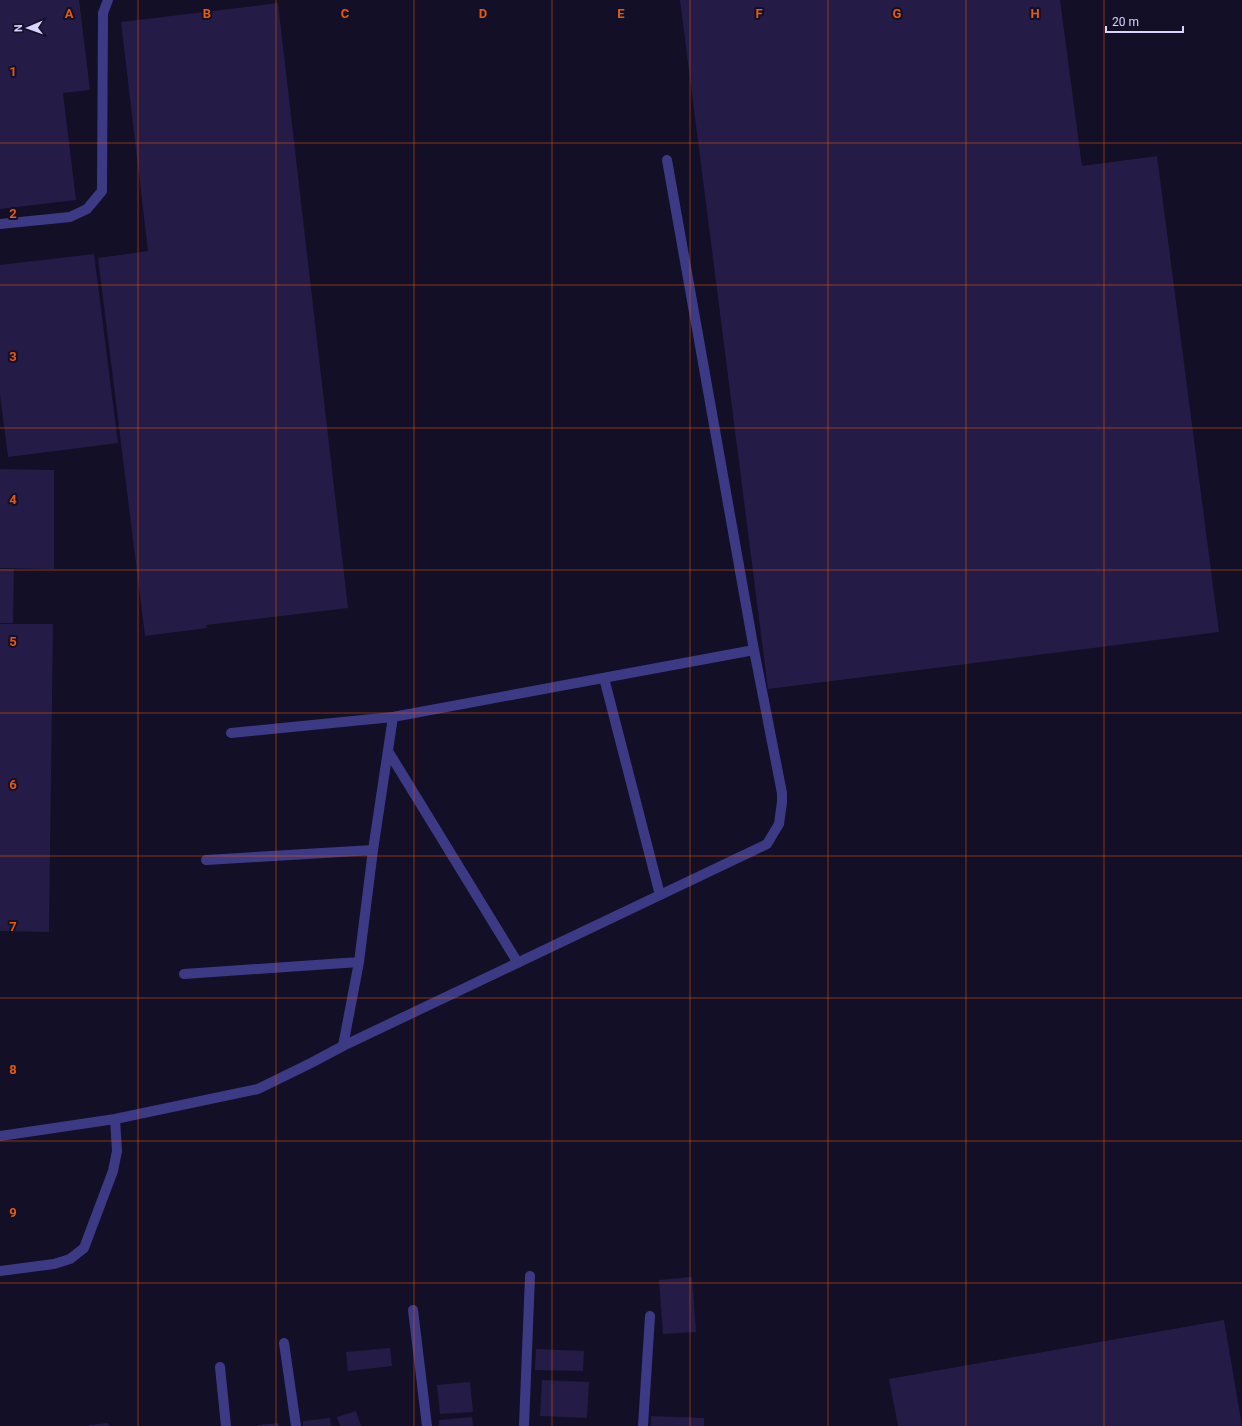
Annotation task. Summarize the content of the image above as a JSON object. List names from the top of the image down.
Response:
{
  "scale_bar": "20 m",
  "north": "left",
  "grid": {
    "columns": [
      "A",
      "B",
      "C",
      "D",
      "E",
      "F",
      "G",
      "H"
    ],
    "rows": [
      "1",
      "2",
      "3",
      "4",
      "5",
      "6",
      "7",
      "8",
      "9"
    ]
  }
}
